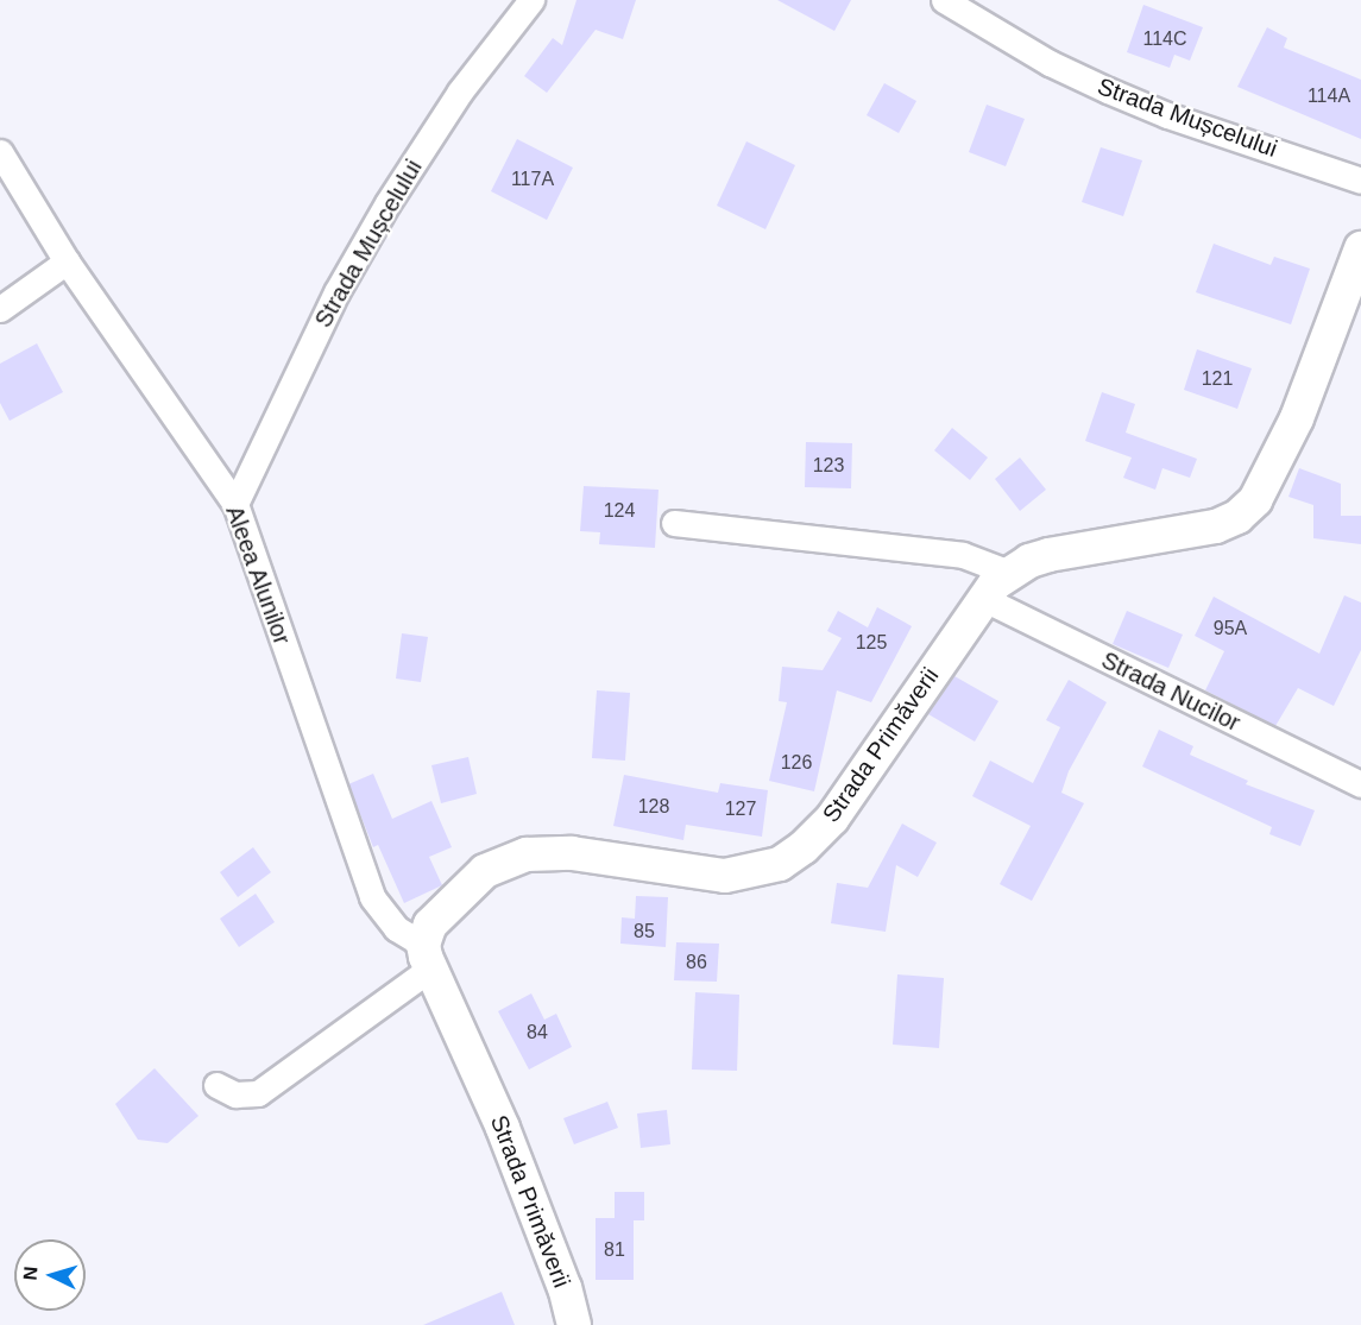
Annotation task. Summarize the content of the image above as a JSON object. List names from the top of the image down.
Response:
{
  "streets": {
    "street": [
      "Strada Mușcelului",
      "Aleea Alunilor",
      "Strada Nucilor",
      "Strada Primăverii"
    ]
  },
  "crossings": [
    ["Strada Mușcelului", "Aleea Alunilor"],
    ["Aleea Alunilor", "Strada Primăverii"],
    ["Strada Nucilor", "Strada Primăverii"]
  ],
  "house_numbers": [
    "114C",
    "114A",
    "117A",
    "121",
    "123",
    "124",
    "95A",
    "125",
    "126",
    "128",
    "127",
    "85",
    "86",
    "84",
    "81"
  ],
  "north": "left"
}
